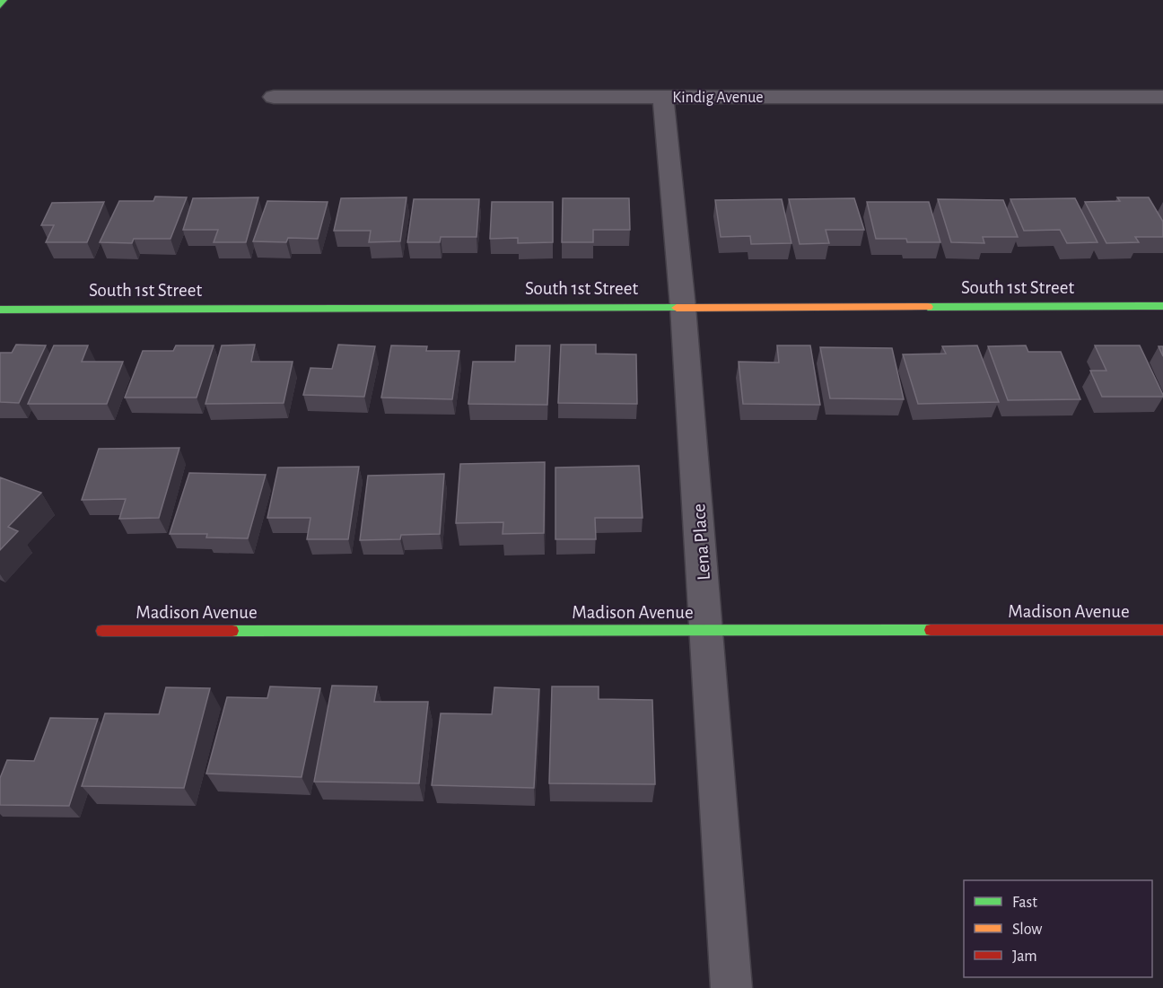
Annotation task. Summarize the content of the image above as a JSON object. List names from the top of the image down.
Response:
{
  "streets": {
    "street": [
      "Kindig Avenue",
      "South 1st Street",
      "Lena Place",
      "Madison Avenue"
    ]
  },
  "crossings": [
    ["Kindig Avenue", "Lena Place"],
    ["South 1st Street", "Lena Place"],
    ["Lena Place", "Madison Avenue"]
  ],
  "legend": ["Fast", "Slow", "Jam"]
}
